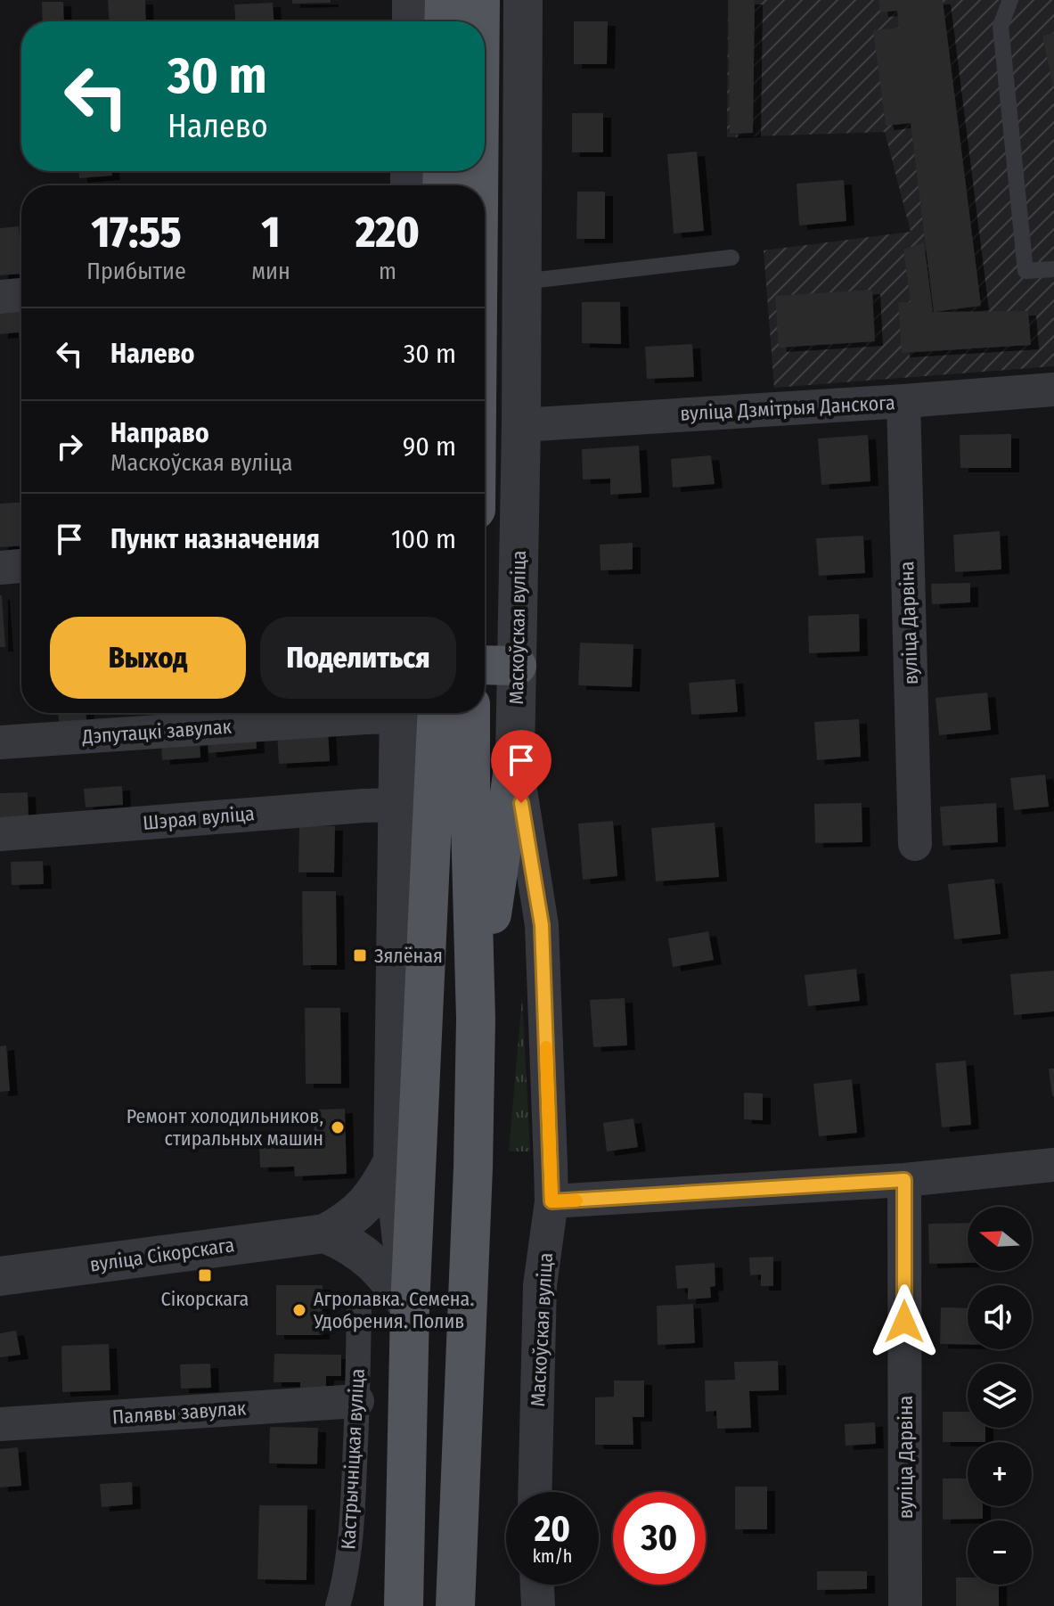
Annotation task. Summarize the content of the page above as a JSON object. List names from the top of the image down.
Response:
{
  "streets": {
    "street": [
      "вуліца Дзмітрыя Данскога",
      "вуліца Дарвіна",
      "Маскоўская вуліца",
      "Дэпутацкі завулак",
      "Шэрая вуліца",
      "вуліца Сікорскага",
      "Палявы завулак",
      "Кастрычніцкая вуліца"
    ]
  },
  "crossings": [
    ["вуліца Дзмітрыя Данскога", "вуліца Дарвіна"],
    ["вуліца Дзмітрыя Данскога", "Маскоўская вуліца"],
    ["Палявы завулак", "Кастрычніцкая вуліца"]
  ],
  "places": {
    "transit": ["Зялёная", "Сікорскага"],
    "other": ["Ремонт холодильников, стиральных машин", "Агролавка. Семена. Удобрения. Полив"]
  },
  "north": "left",
  "page": {
    "turn": ["30 m", "Налево"],
    "eta": [
      "17:55",
      "Прибытие",
      "1",
      "мин",
      "220",
      "m"
    ],
    "list": [
      {
        "name": "Налево",
        "value": "30 m"
      },
      {
        "name": "Направо",
        "note": "Маскоўская вуліца",
        "value": "90 m"
      },
      {
        "name": "Пункт назначения",
        "value": "100 m"
      }
    ],
    "buttons": ["Выход", "Поделиться"],
    "map_buttons": ["+", "−"],
    "speed": "20 km/h",
    "limit": "30"
  }
}
